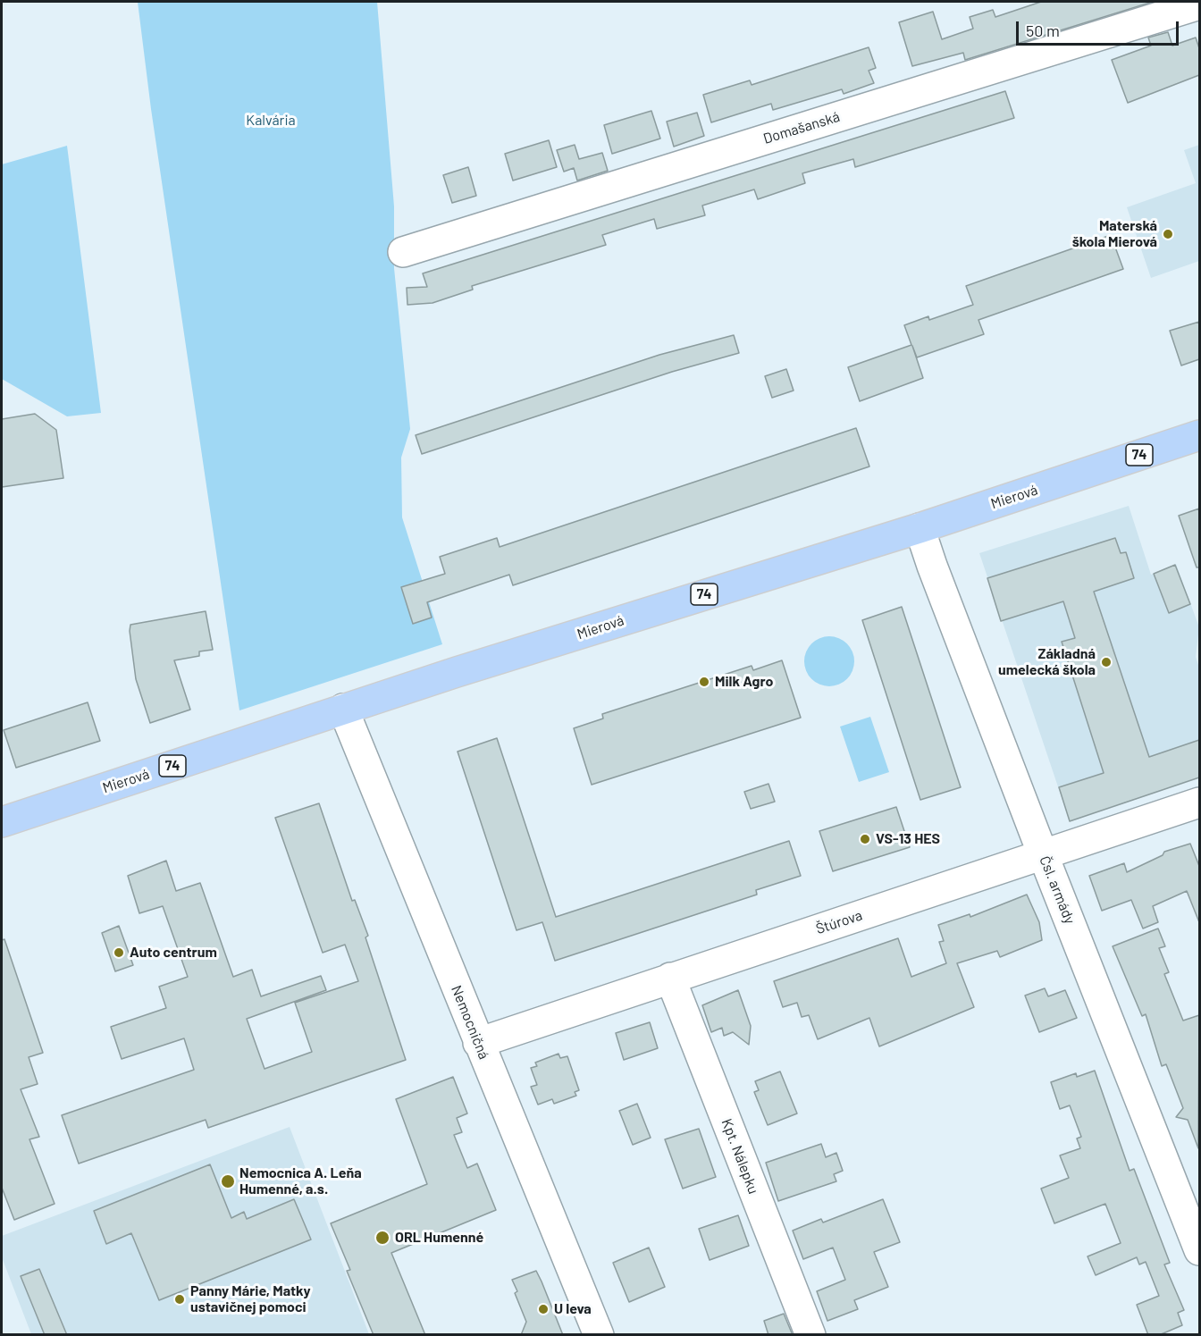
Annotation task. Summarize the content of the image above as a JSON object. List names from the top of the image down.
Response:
{
  "streets": {
    "main road": ["74", "Mierová"],
    "street": [
      "Domašanská",
      "Čsl. armády",
      "Štúrova",
      "Nemocničná",
      "Kpt. Nálepku"
    ]
  },
  "crossings": [
    ["Mierová", "Čsl. armády"],
    ["Mierová", "Nemocničná"],
    ["Čsl. armády", "Štúrova"],
    ["Štúrova", "Nemocničná"],
    ["Štúrova", "Kpt. Nálepku"]
  ],
  "parks": ["Kalvária"],
  "places": [
    "Materská škola Mierová",
    "Základná umelecká škola",
    "Milk Agro",
    "VS-13 HES",
    "Auto centrum",
    "Nemocnica A. Leňa Humenné, a.s.",
    "ORL Humenné",
    "Panny Márie, Matky ustavičnej pomoci",
    "U leva"
  ],
  "scale_bar": "50 m"
}
